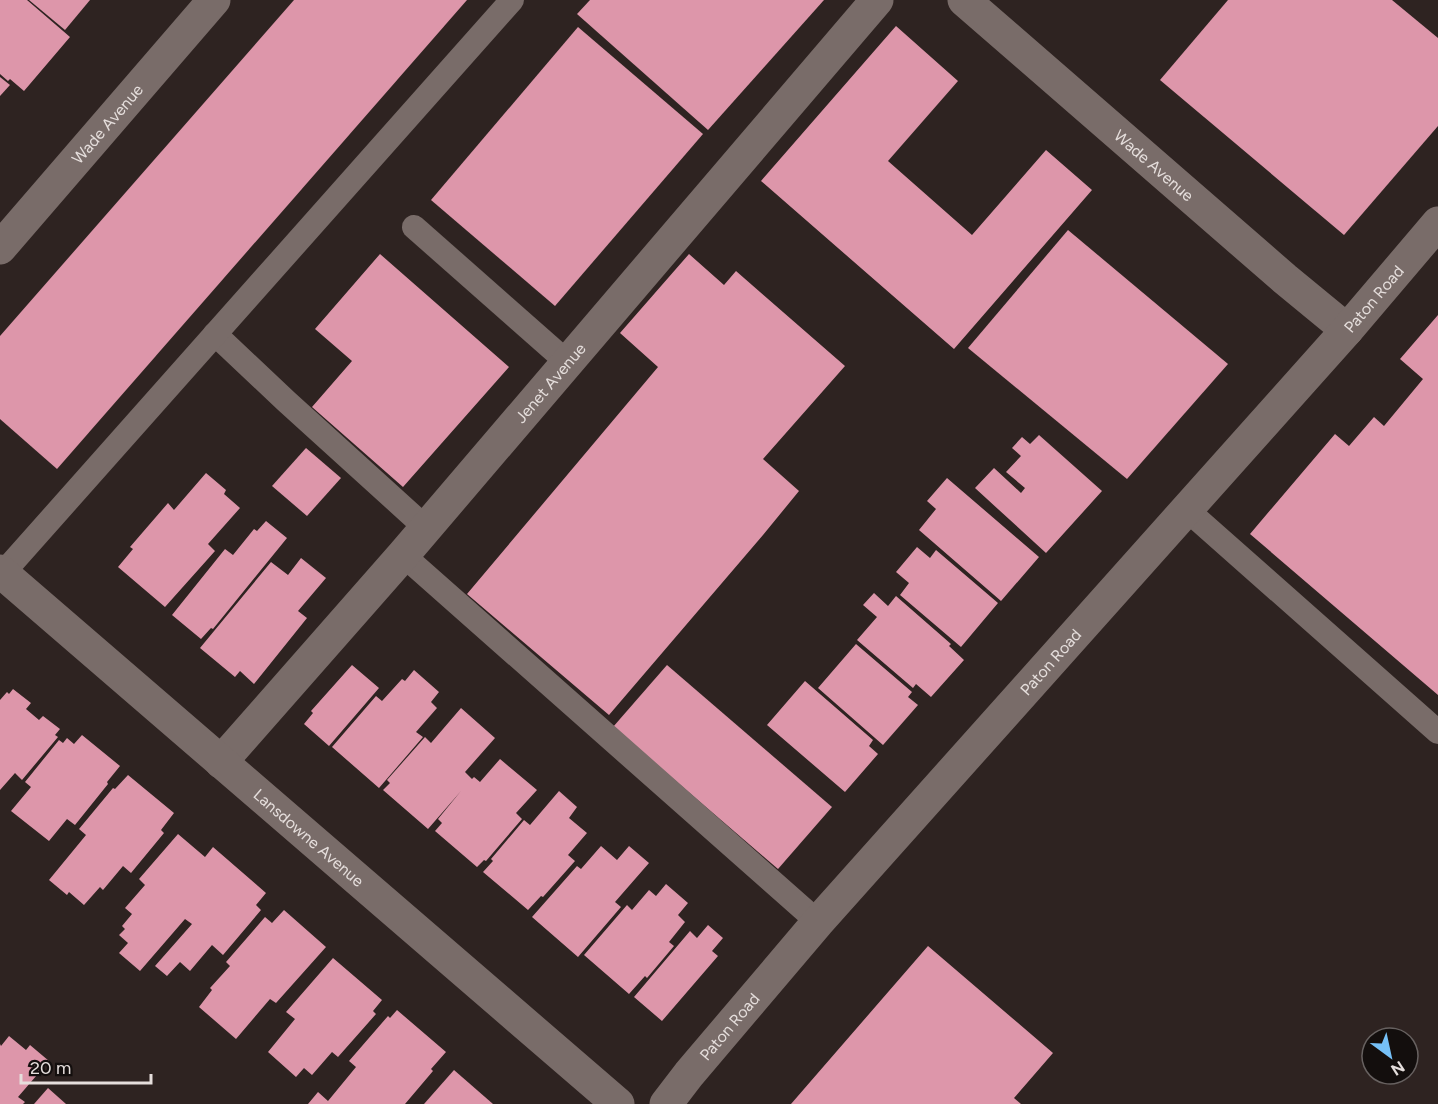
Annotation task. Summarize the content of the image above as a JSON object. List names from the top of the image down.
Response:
{
  "streets": {
    "street": [
      "Wade Avenue",
      "Paton Road",
      "Jenet Avenue",
      "Lansdowne Avenue"
    ]
  },
  "crossings": [
    ["Wade Avenue", "Paton Road"],
    ["Jenet Avenue", "Lansdowne Avenue"]
  ],
  "scale_bar": "20 m",
  "north": "bottom right"
}
